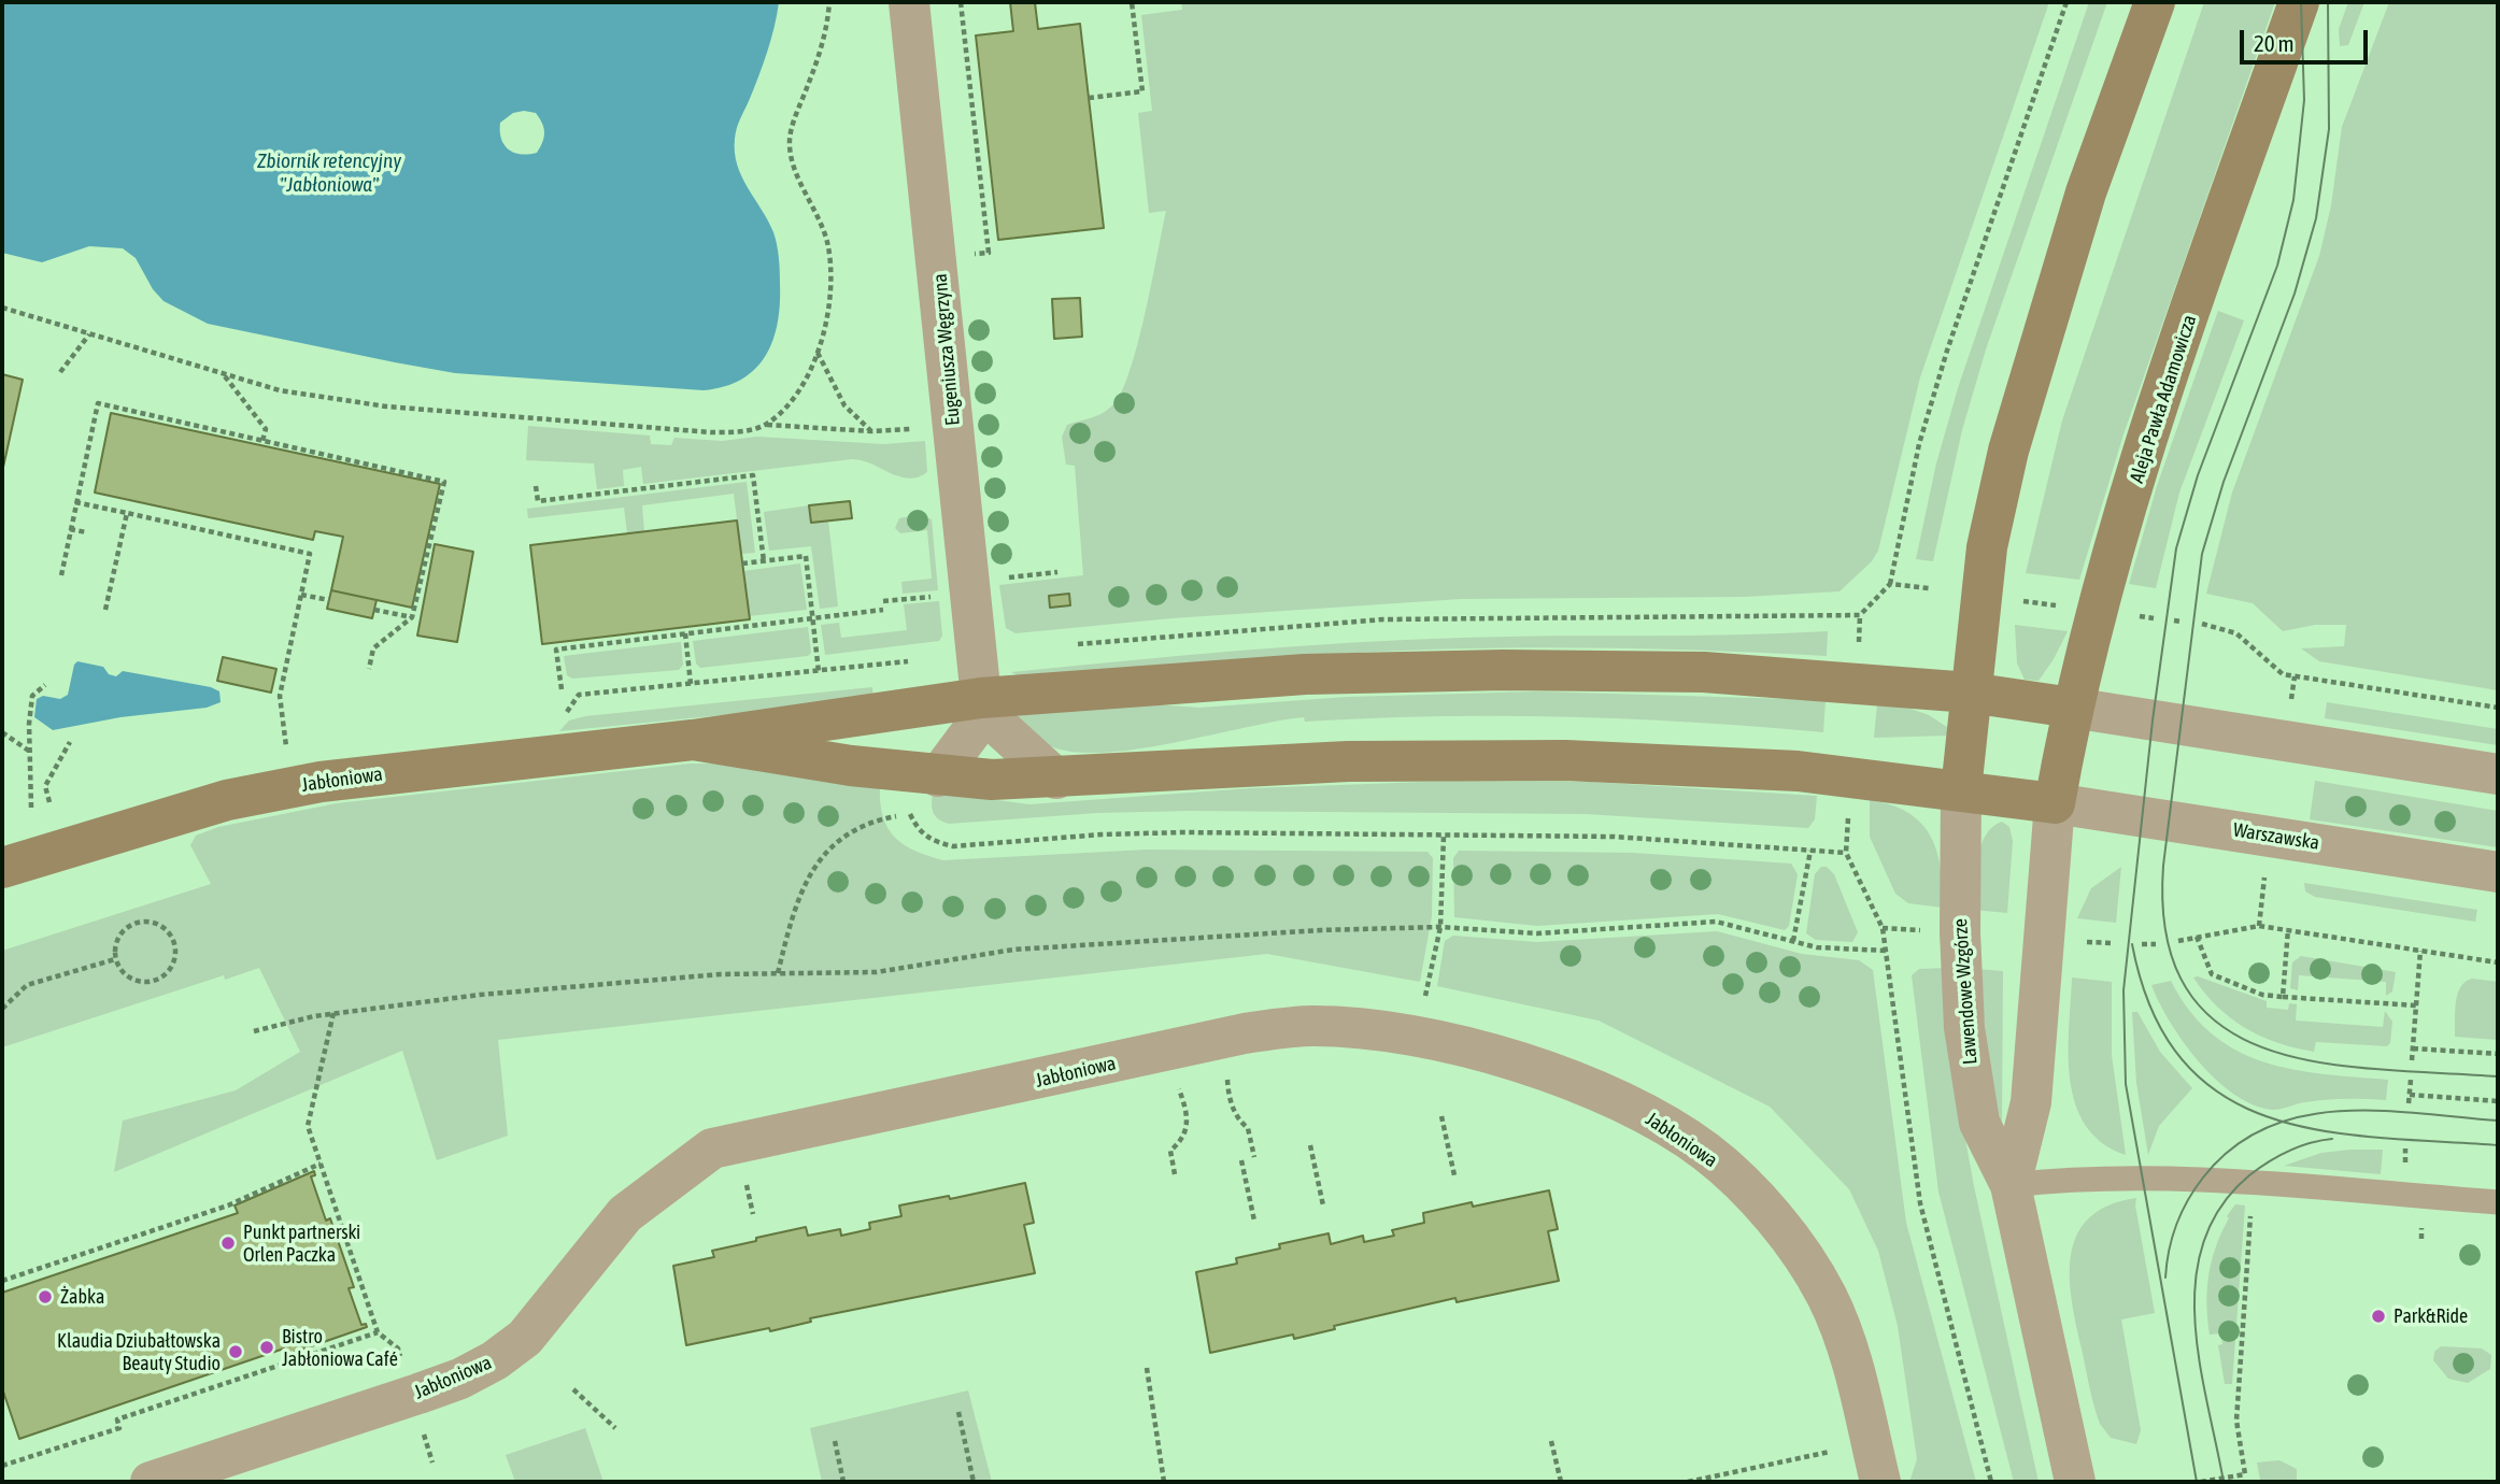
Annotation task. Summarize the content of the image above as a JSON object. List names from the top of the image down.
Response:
{
  "streets": {
    "main road": ["Aleja Pawła Adamowicza", "Jabłoniowa"],
    "street": ["Eugeniusza Węgrzyna", "Warszawska", "Lawendowe Wzgórze"]
  },
  "crossings": [
    ["Eugeniusza Węgrzyna", "Jabłoniowa"],
    ["Aleja Pawła Adamowicza", "Jabłoniowa"],
    ["Aleja Pawła Adamowicza", "Warszawska"],
    ["Aleja Pawła Adamowicza", "Lawendowe Wzgórze"],
    ["Jabłoniowa", "Warszawska"],
    ["Jabłoniowa", "Lawendowe Wzgórze"],
    ["Warszawska", "Lawendowe Wzgórze"]
  ],
  "water": ["Zbiornik retencyjny \"Jabłoniowa\""],
  "places": [
    "Punkt partnerski Orlen Paczka",
    "Żabka",
    "Park&Ride",
    "Bistro Jabłoniowa Café",
    "Klaudia Dziubałtowska Beauty Studio"
  ],
  "scale_bar": "20 m"
}
